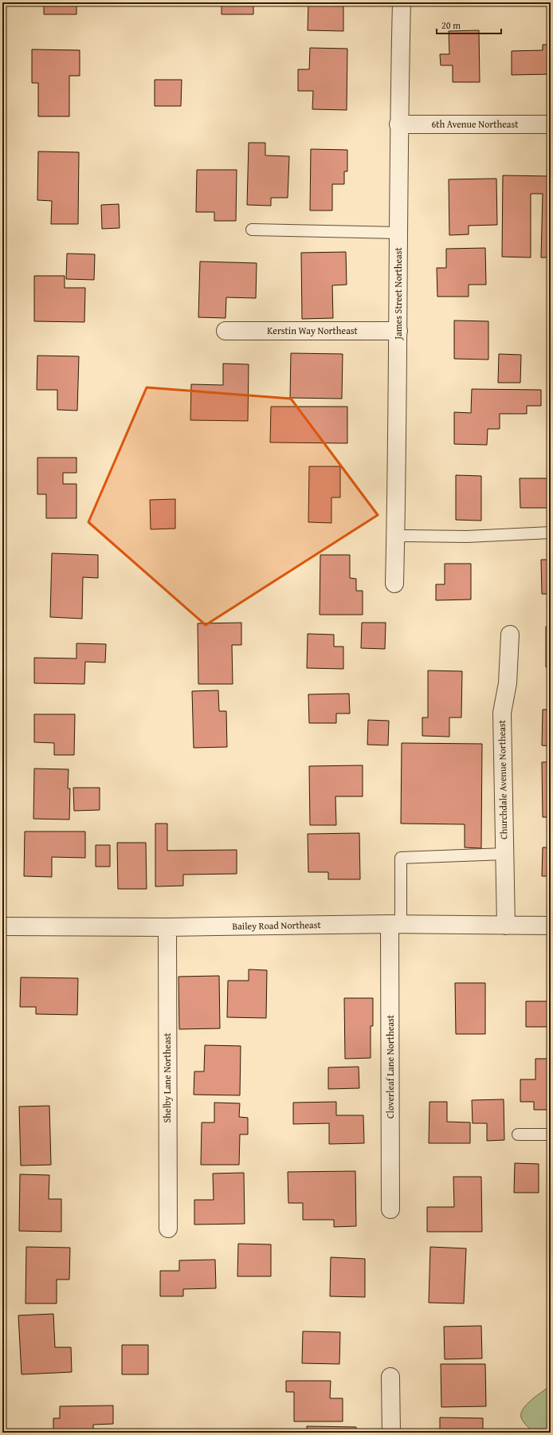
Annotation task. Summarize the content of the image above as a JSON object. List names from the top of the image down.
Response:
{
  "streets": {
    "street": [
      "6th Avenue Northeast",
      "James Street Northeast",
      "Kerstin Way Northeast",
      "Churchdale Avenue Northeast",
      "Bailey Road Northeast",
      "Cloverleaf Lane Northeast",
      "Shelby Lane Northeast"
    ]
  },
  "crossings": [
    ["6th Avenue Northeast", "James Street Northeast"],
    ["James Street Northeast", "Kerstin Way Northeast"],
    ["Churchdale Avenue Northeast", "Bailey Road Northeast"],
    ["Bailey Road Northeast", "Cloverleaf Lane Northeast"],
    ["Bailey Road Northeast", "Shelby Lane Northeast"]
  ],
  "scale_bar": "20 m"
}
